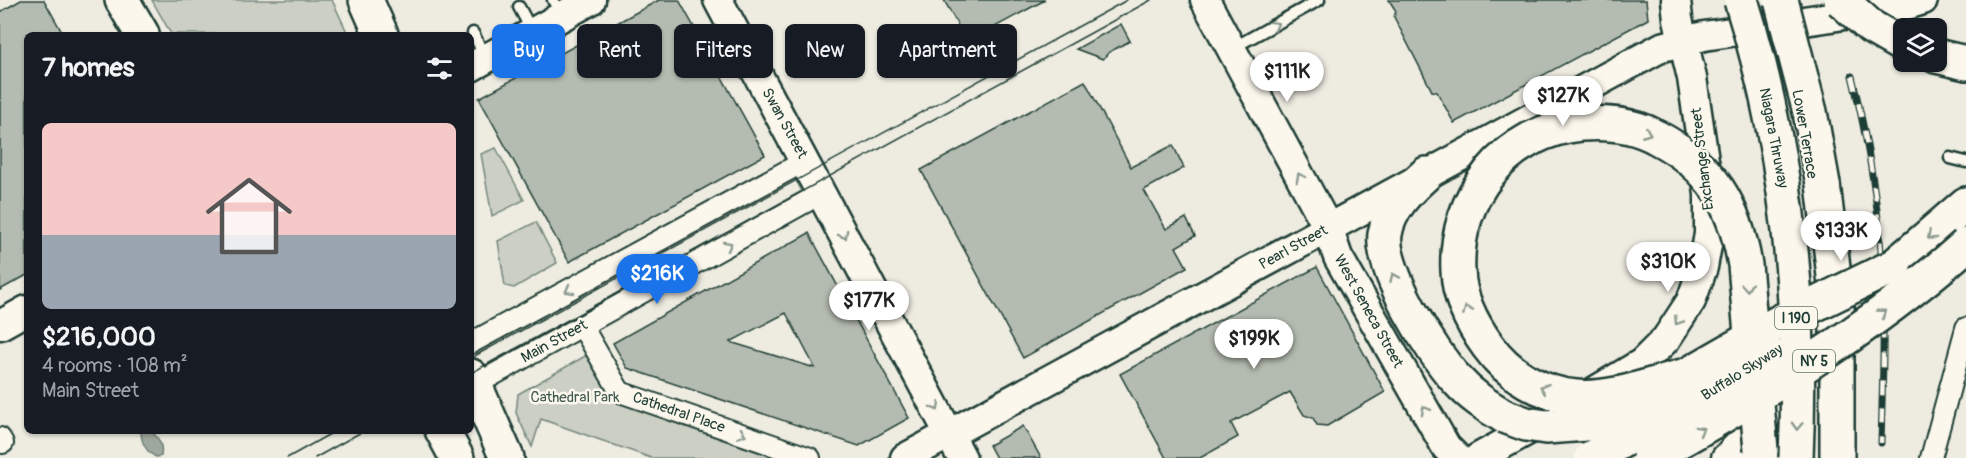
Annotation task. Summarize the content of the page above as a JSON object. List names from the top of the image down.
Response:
{
  "streets": {
    "highway": [
      "Niagara Thruway",
      "I 190",
      "NY 5",
      "Buffalo Skyway"
    ],
    "street": [
      "Swan Street",
      "Lower Terrace",
      "Exchange Street",
      "Pearl Street",
      "West Seneca Street",
      "Main Street",
      "Cathedral Place"
    ]
  },
  "crossings": [
    ["Swan Street", "Pearl Street"],
    ["Swan Street", "Main Street"],
    ["Lower Terrace", "Pearl Street"],
    ["Lower Terrace", "I 190"],
    ["Exchange Street", "Pearl Street"],
    ["Pearl Street", "West Seneca Street"],
    ["Pearl Street", "I 190"],
    ["Main Street", "Cathedral Place"]
  ],
  "one_way": [
    "Swan Street",
    "Exchange Street",
    "West Seneca Street",
    "Cathedral Place"
  ],
  "parks": ["Cathedral Park"],
  "page": {
    "chip": [
      "Buy",
      "Rent",
      "Filters",
      "New",
      "Apartment"
    ],
    "heading": "7 homes",
    "price": [
      "$111K",
      "$127K",
      "$133K",
      "$310K",
      "$216K",
      "$177K",
      "$199K"
    ],
    "list": [
      {
        "name": "$216,000",
        "note": "4 rooms · 108 m² · Main Street"
      }
    ]
  }
}
